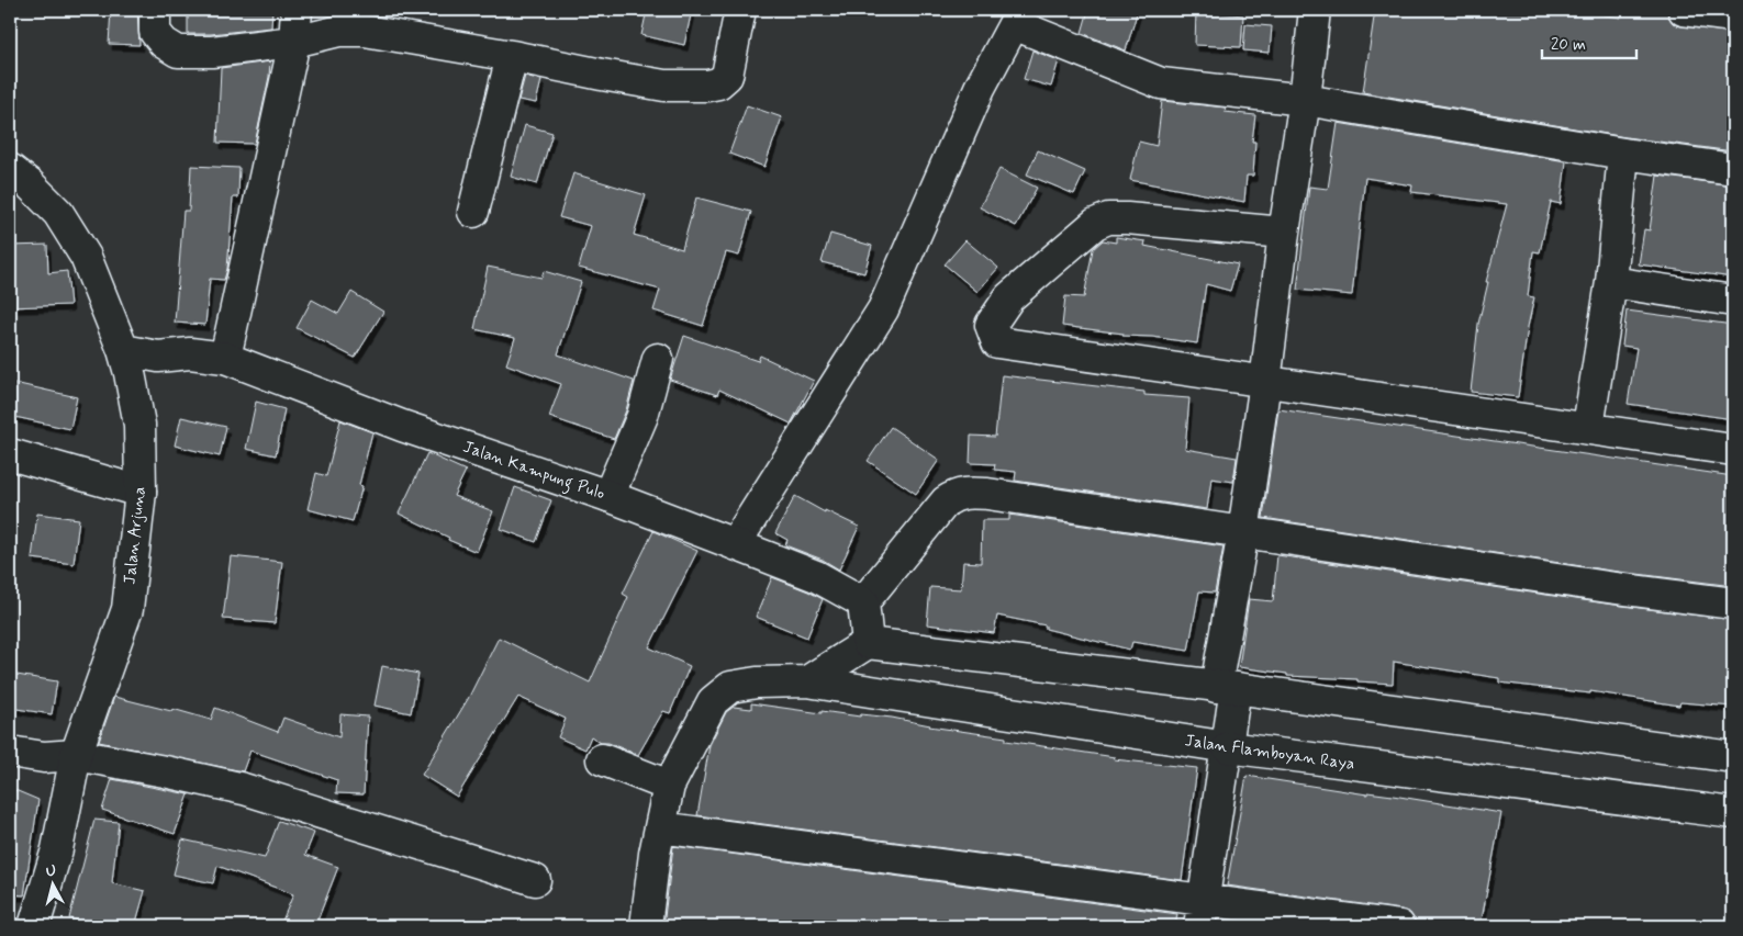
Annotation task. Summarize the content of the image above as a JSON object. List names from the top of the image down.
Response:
{
  "streets": {
    "street": ["Jalan Kampung Pulo", "Jalan Arjuna", "Jalan Flamboyan Raya"]
  },
  "crossings": [
    ["Jalan Kampung Pulo", "Jalan Arjuna"]
  ],
  "scale_bar": "20 m",
  "north": "top"
}
